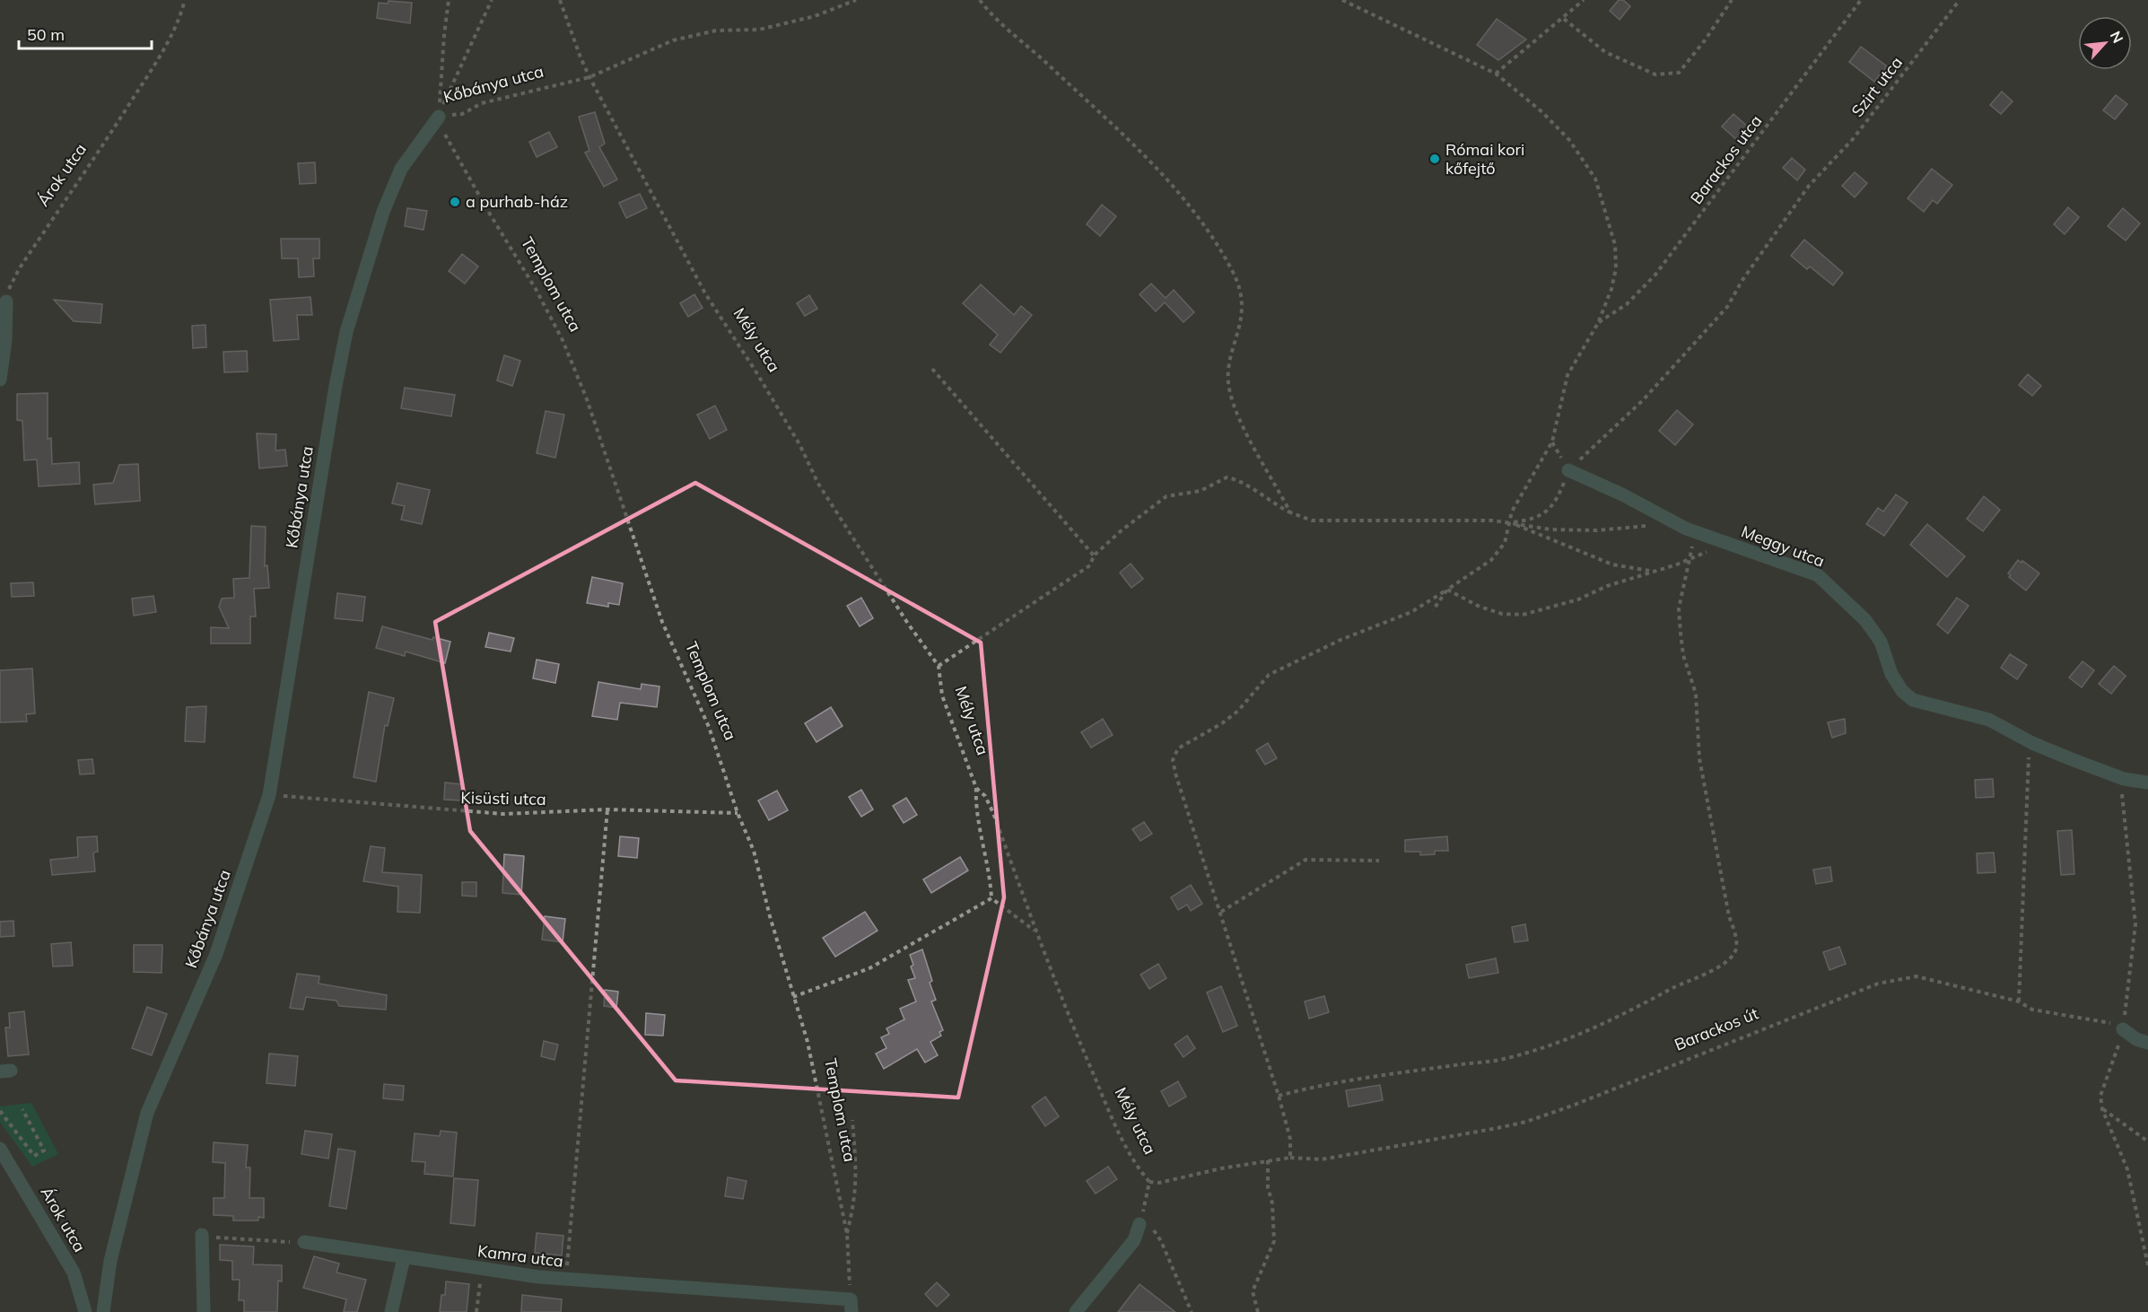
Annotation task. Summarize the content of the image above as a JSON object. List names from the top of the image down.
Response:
{
  "streets": {
    "street": [
      "Kőbánya utca",
      "Árok utca",
      "Meggy utca",
      "Kamra utca"
    ],
    "path": [
      "Szirt utca",
      "Barackos utca",
      "Templom utca",
      "Mély utca",
      "Kisüsti utca",
      "Barackos út"
    ]
  },
  "crossings": [
    ["Kőbánya utca", "Templom utca"],
    ["Kőbánya utca", "Mély utca"],
    ["Kőbánya utca", "Kisüsti utca"],
    ["Szirt utca", "Meggy utca"],
    ["Templom utca", "Kisüsti utca"],
    ["Templom utca", "Kamra utca"],
    ["Mély utca", "Barackos út"]
  ],
  "places": ["Római kori kőfejtő", "a purhab-ház"],
  "scale_bar": "50 m",
  "north": "top right"
}
